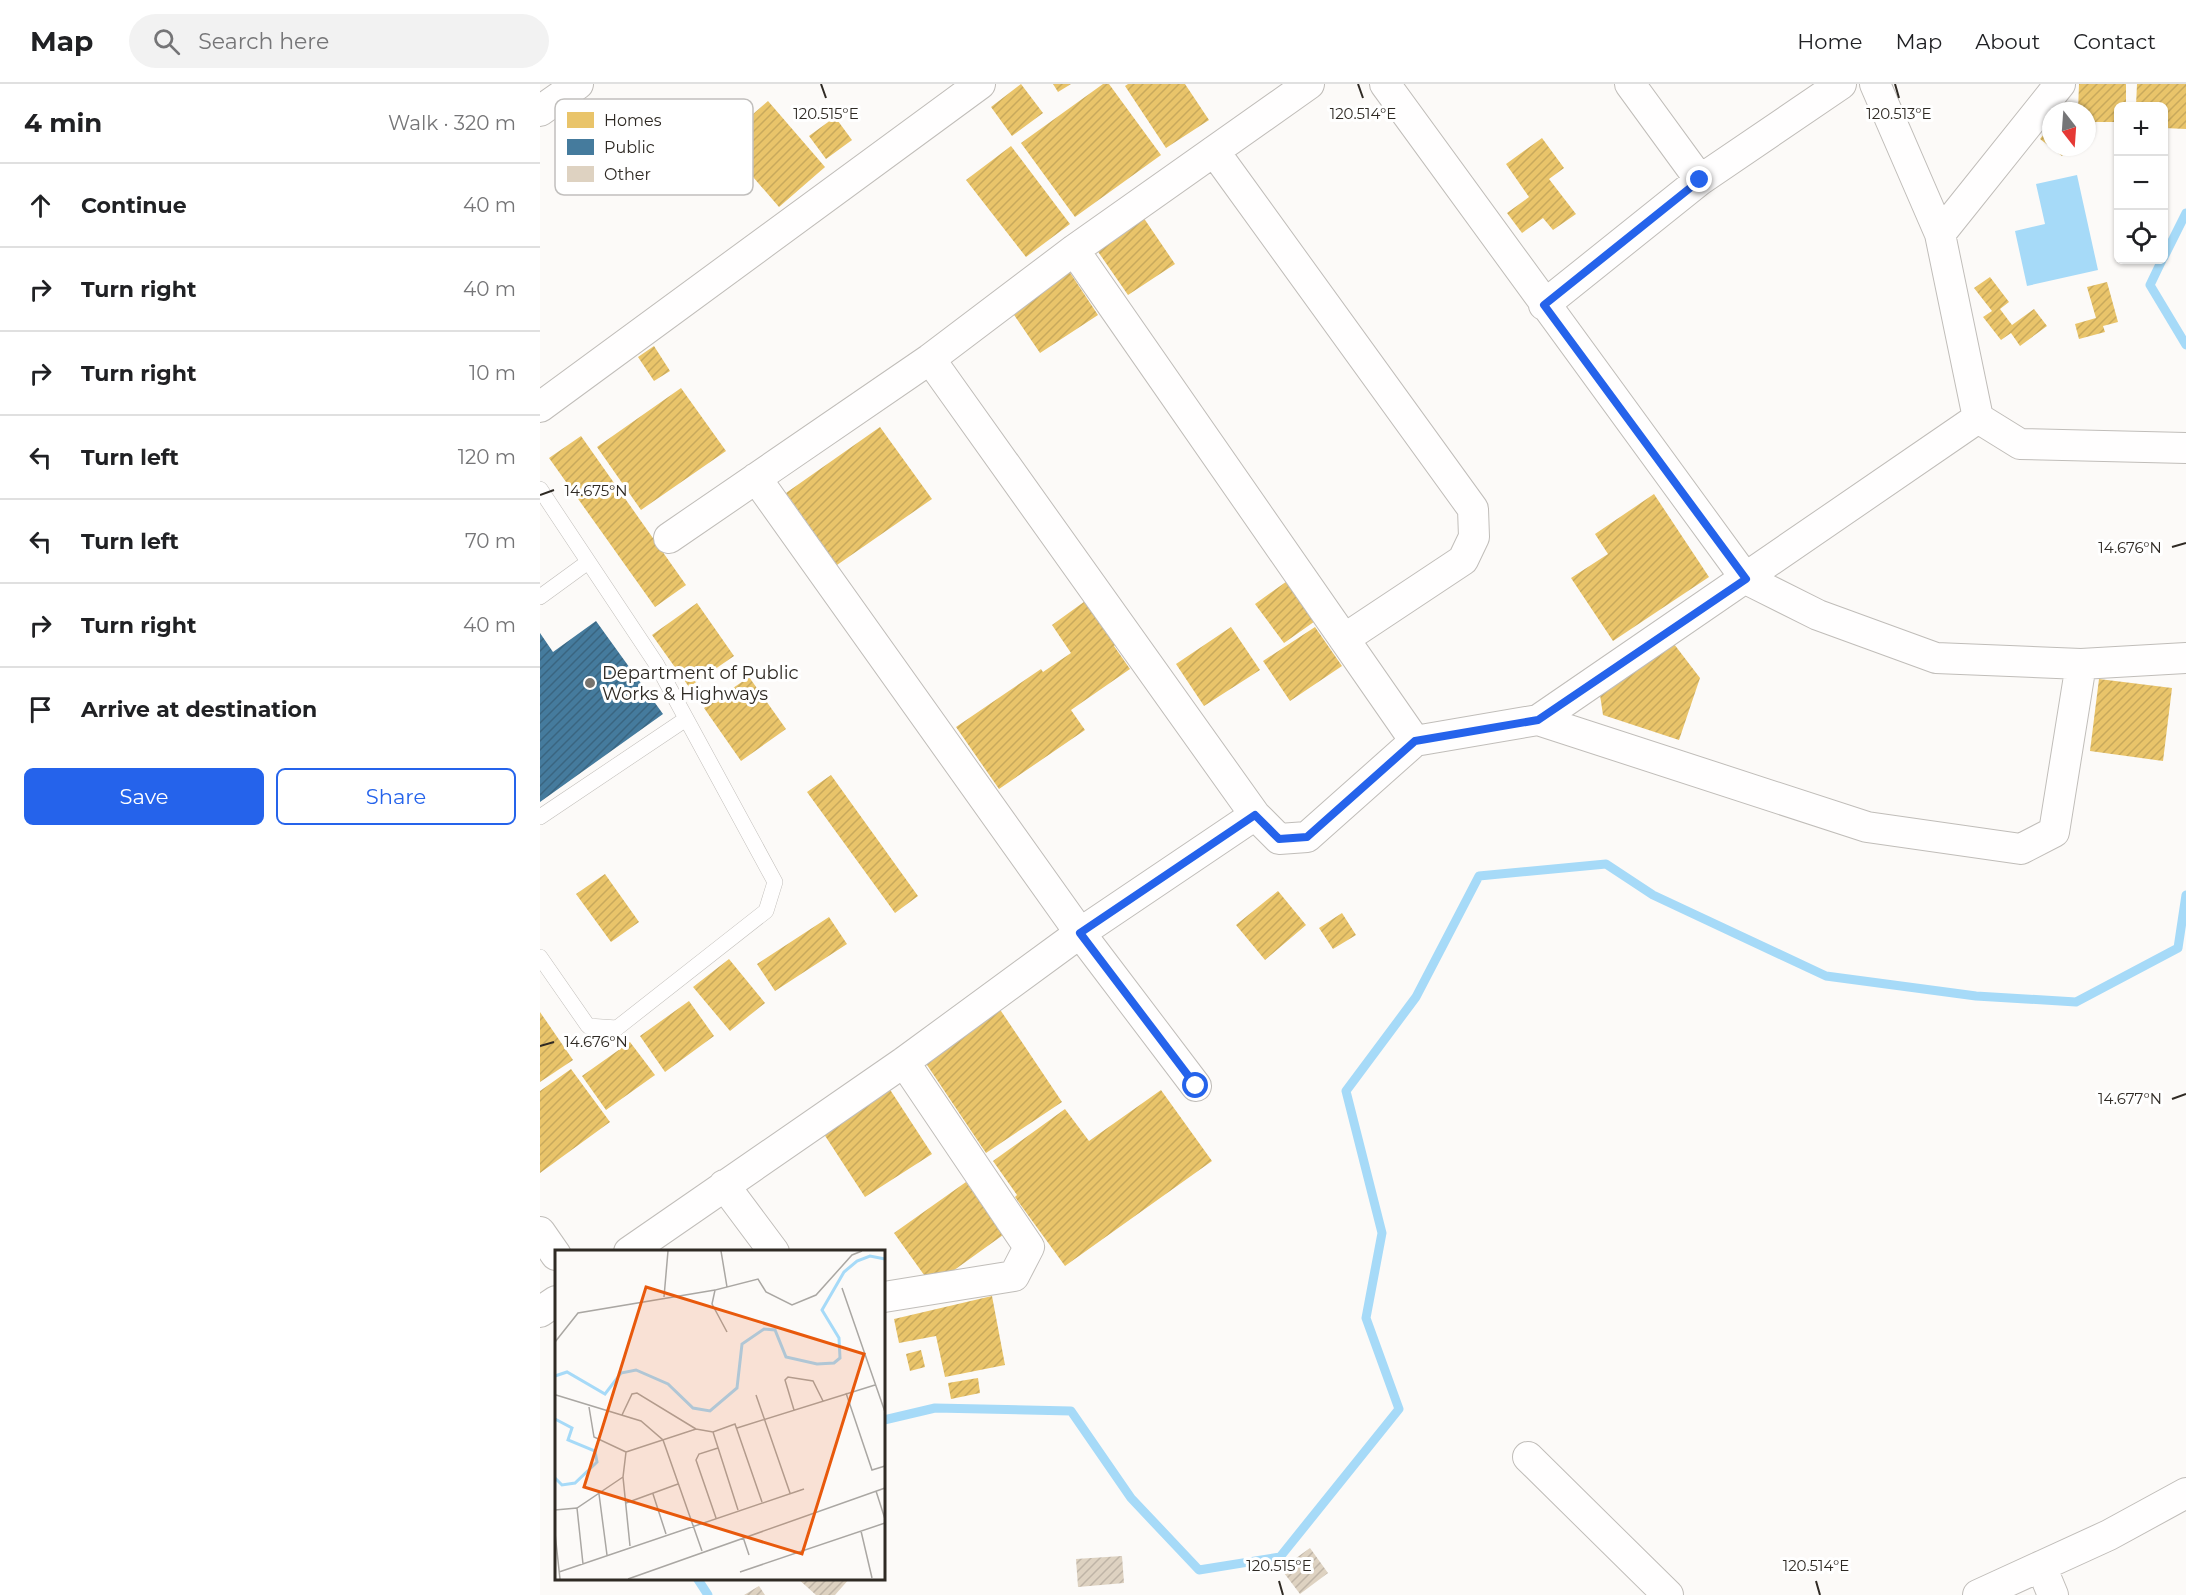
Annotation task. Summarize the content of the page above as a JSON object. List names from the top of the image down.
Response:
{
  "places": ["Department of Public Works & Highways"],
  "legend": ["Homes", "Public", "Other"],
  "north": "bottom",
  "page": {
    "header": "Map",
    "search": "Search here",
    "nav": [
      "Home",
      "Map",
      "About",
      "Contact"
    ],
    "heading": ["4 min", "Walk · 320 m"],
    "map_buttons": ["+", "−"],
    "list": [
      ["Continue", "40 m"],
      ["Turn right", "40 m"],
      ["Turn right", "10 m"],
      ["Turn left", "120 m"],
      ["Turn left", "70 m"],
      ["Turn right", "40 m"],
      "Arrive at destination"
    ],
    "buttons": ["Save", "Share"]
  },
  "coordinates": [
    "120.515°E",
    "120.514°E",
    "120.513°E",
    "14.675°N",
    "14.676°N",
    "14.677°N"
  ]
}
